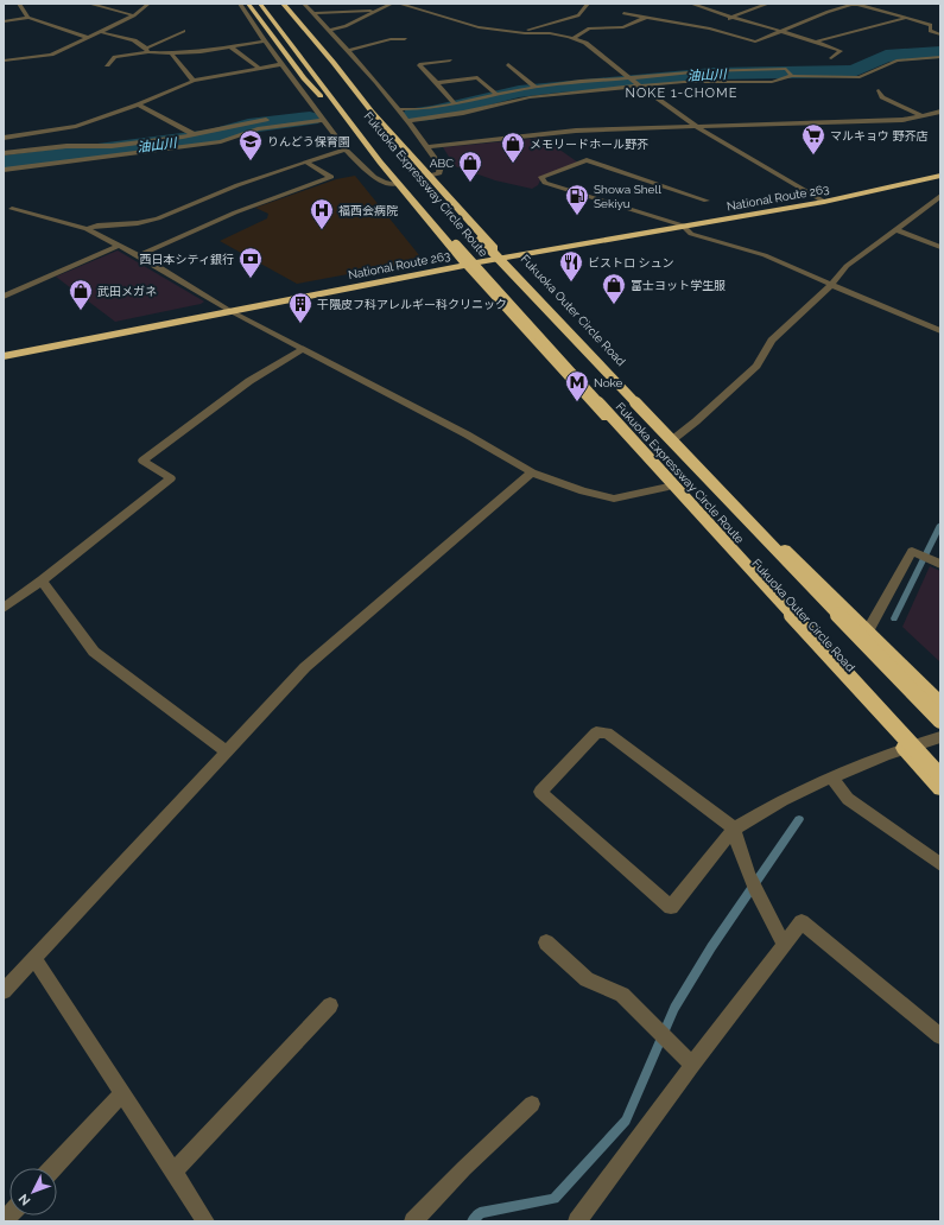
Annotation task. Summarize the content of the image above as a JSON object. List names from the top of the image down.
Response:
{
  "streets": {
    "highway": ["Fukuoka Expressway Circle Route", "National Route 263", "Fukuoka Outer Circle Road"]
  },
  "crossings": [
    ["Fukuoka Expressway Circle Route", "Fukuoka Outer Circle Road"],
    ["National Route 263", "Fukuoka Outer Circle Road"]
  ],
  "districts": ["NOKE 1-CHOME"],
  "water": ["油山川"],
  "places": {
    "supermarket": ["マルキョウ 野芥店"],
    "school or university": ["りんどう保育園"],
    "shop": [
      "メモリードホール野芥",
      "ABC",
      "富士ヨット学生服",
      "武田メガネ"
    ],
    "fuel station": ["Showa Shell Sekiyu"],
    "hospital": ["福西会病院"],
    "bank": ["西日本シティ銀行"],
    "restaurant": ["ビストロ シュン"],
    "building": ["干隈皮フ科アレルギー科クリニック"],
    "metro station": ["Noke"]
  },
  "north": "bottom left"
}
